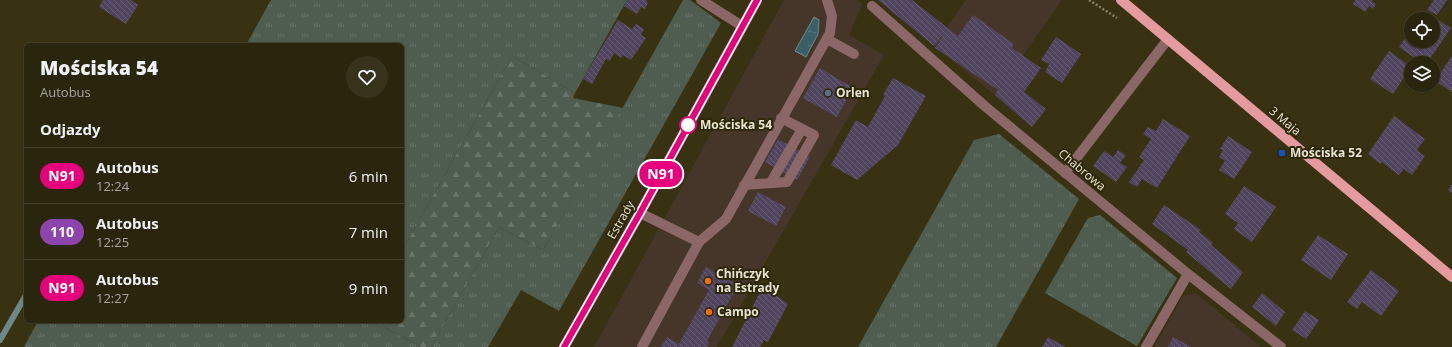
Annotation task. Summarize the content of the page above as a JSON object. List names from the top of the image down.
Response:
{
  "streets": {
    "main road": ["3 Maja", "Estrady"],
    "street": ["Chabrowa"]
  },
  "places": {
    "other": [
      "Orlen",
      "Mościska 54",
      "Chińczyk na Estrady",
      "Campo"
    ],
    "transit": ["Mościska 52"]
  },
  "lines": ["bus line N91"],
  "page": {
    "on_map": "N91",
    "heading": [
      ["Mościska 54", "Autobus"],
      "Odjazdy"
    ],
    "list": [
      {
        "mark": "N91",
        "name": "Autobus",
        "note": "12:24",
        "value": "6 min"
      },
      {
        "mark": "110",
        "name": "Autobus",
        "note": "12:25",
        "value": "7 min"
      },
      {
        "mark": "N91",
        "name": "Autobus",
        "note": "12:27",
        "value": "9 min"
      }
    ]
  }
}
